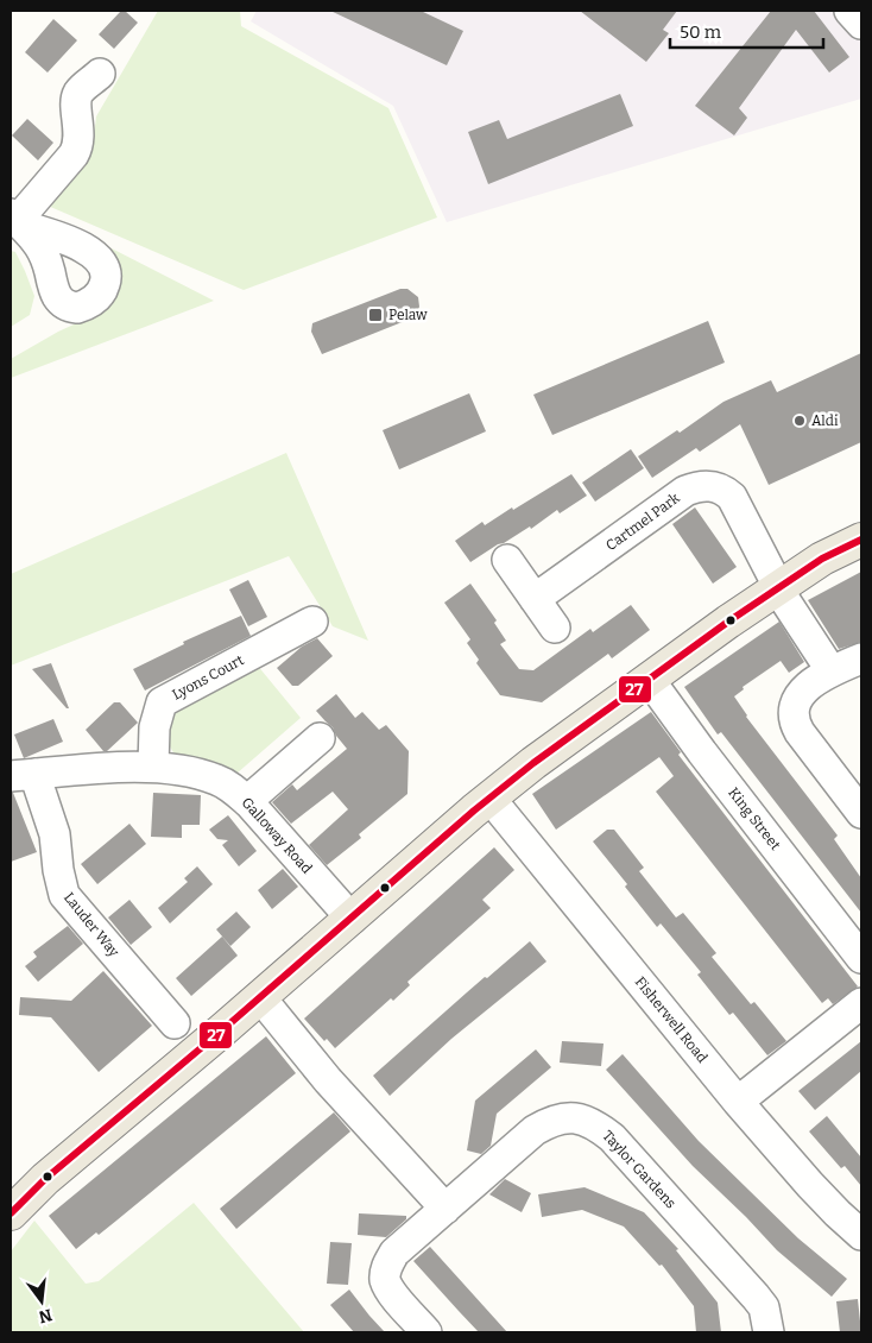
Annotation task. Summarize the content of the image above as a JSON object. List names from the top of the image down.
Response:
{
  "streets": {
    "street": [
      "Cartmel Park",
      "Lyons Court",
      "King Street",
      "Galloway Road",
      "Lauder Way",
      "Fisherwell Road",
      "Taylor Gardens"
    ]
  },
  "crossings": [
    ["Lyons Court", "Galloway Road"],
    ["Galloway Road", "Lauder Way"]
  ],
  "places": {
    "transit": ["Pelaw"],
    "other": ["Aldi"]
  },
  "lines": ["transit line 27"],
  "scale_bar": "50 m",
  "north": "bottom"
}
